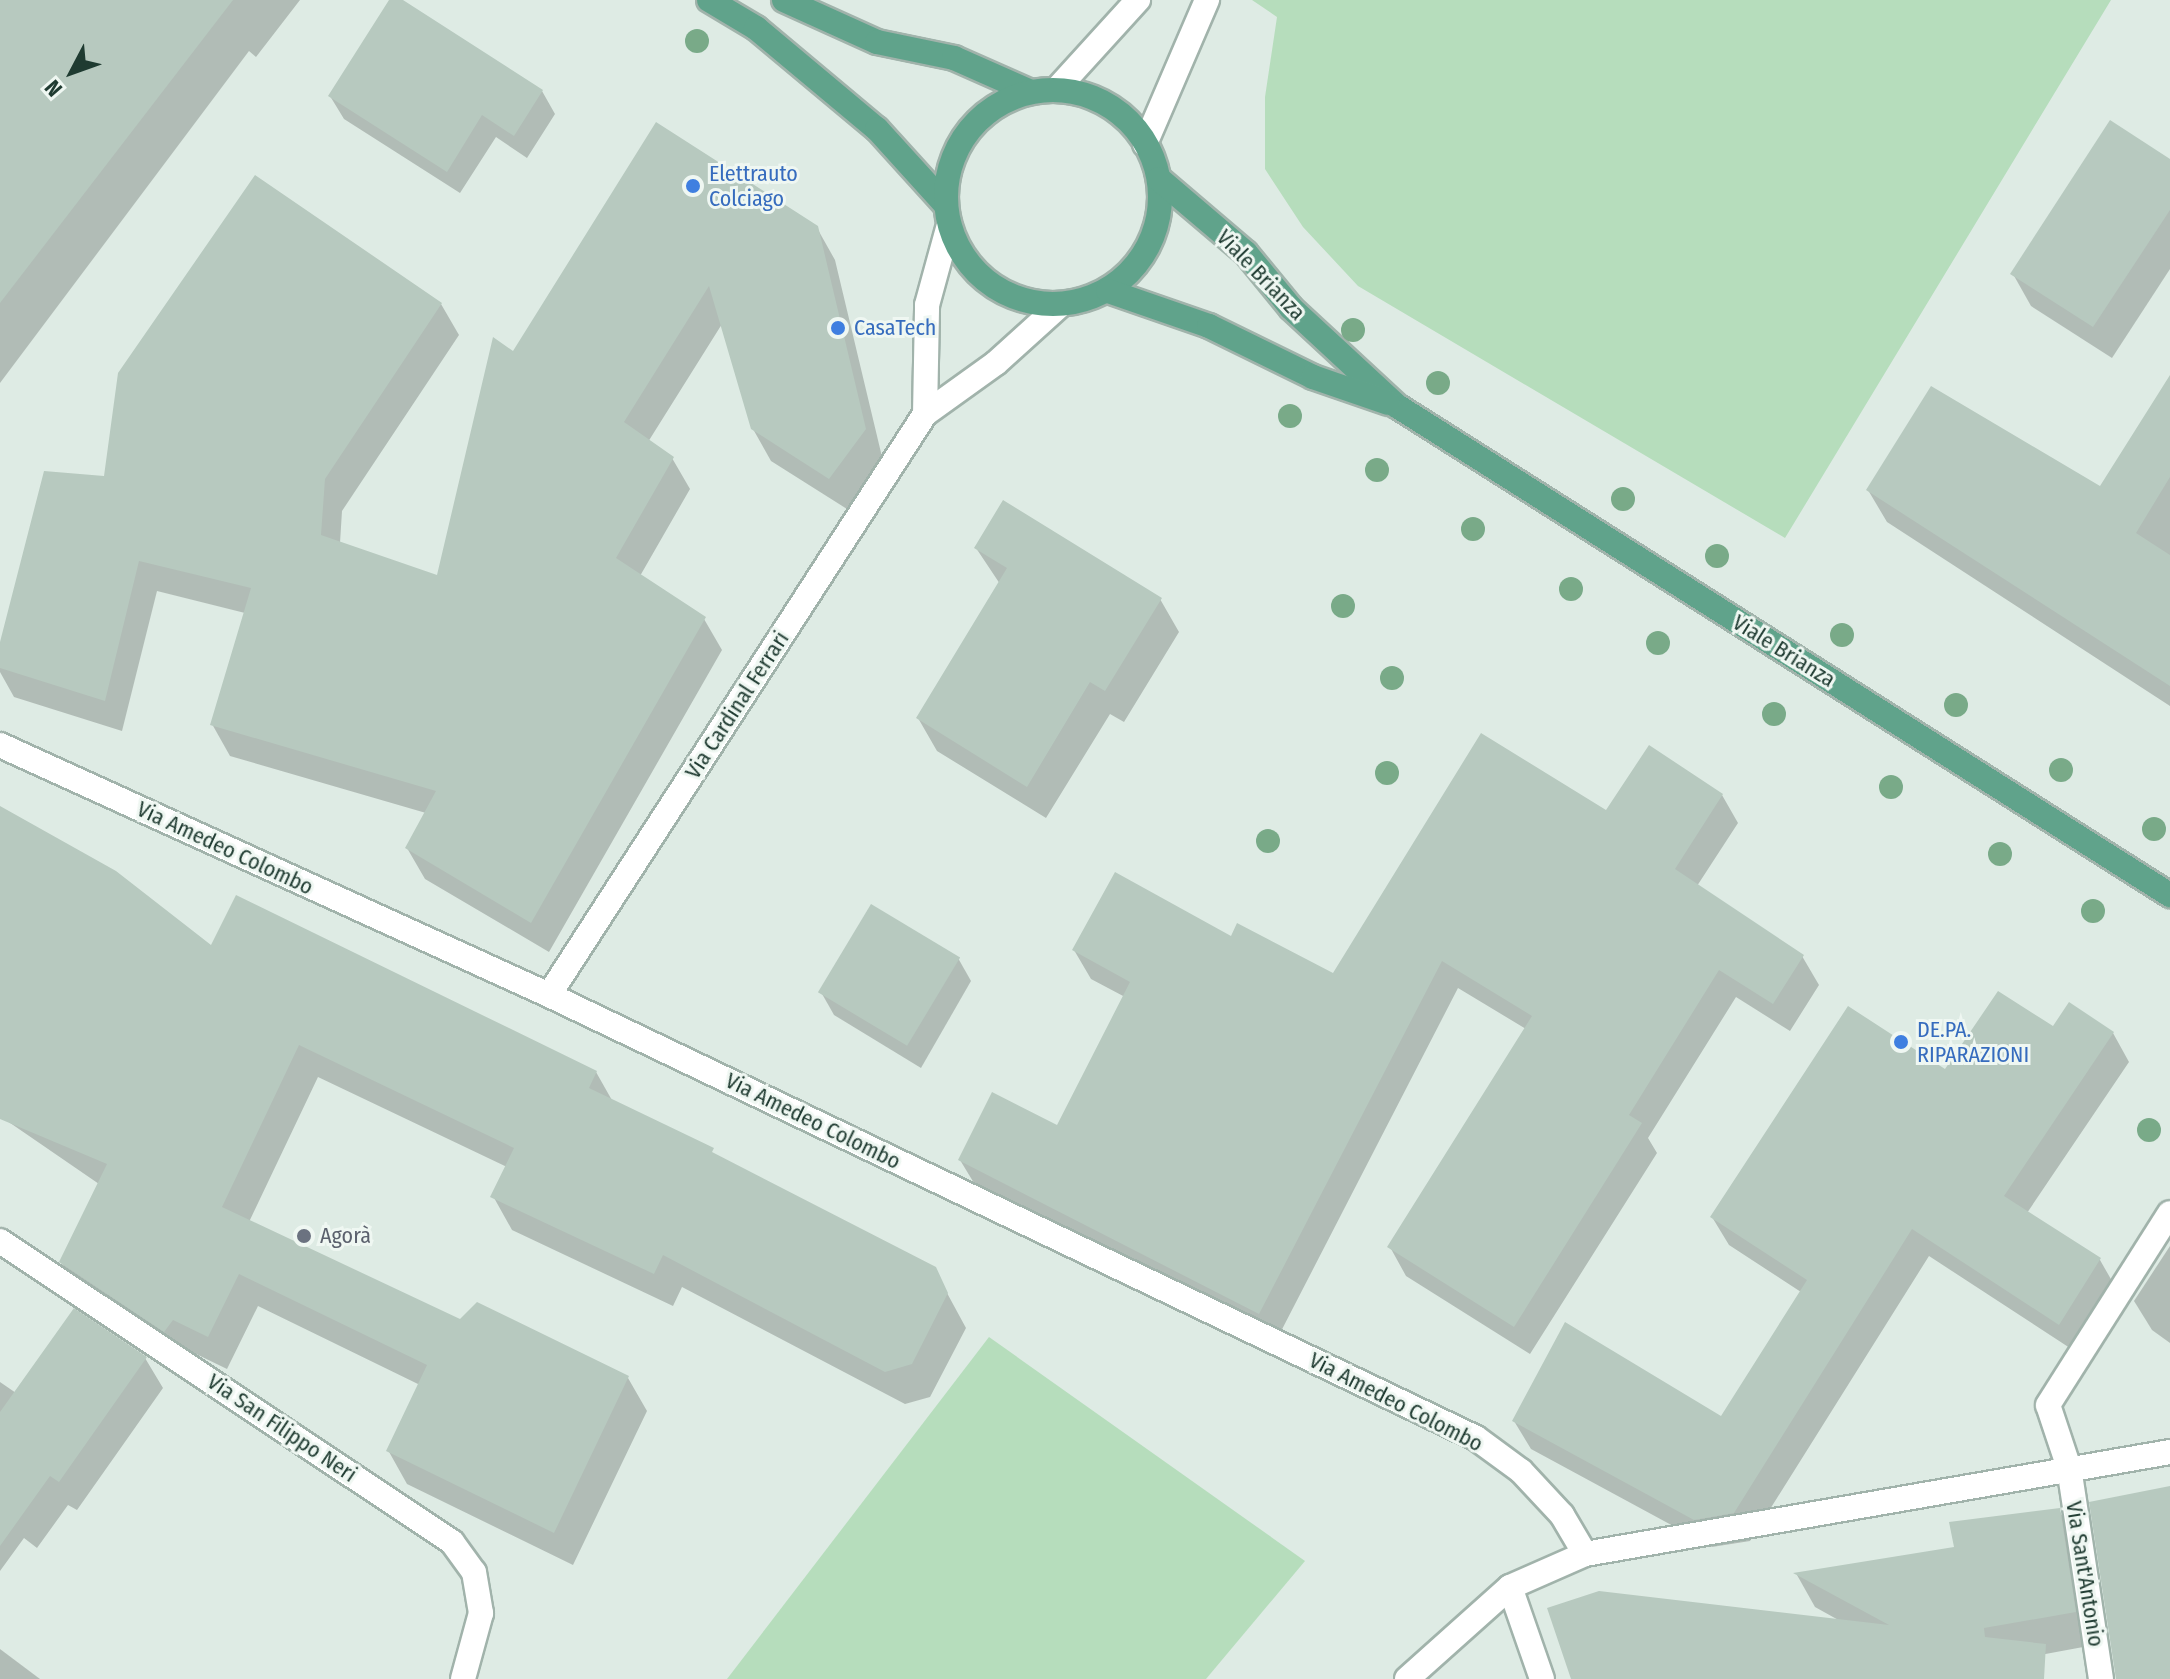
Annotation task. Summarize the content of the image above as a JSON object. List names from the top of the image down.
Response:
{
  "streets": {
    "main road": ["Viale Brianza"],
    "street": [
      "Via Cardinal Ferrari",
      "Via Amedeo Colombo",
      "Via San Filippo Neri",
      "Via Sant'Antonio"
    ]
  },
  "crossings": [
    ["Viale Brianza", "Via Cardinal Ferrari"],
    ["Via Cardinal Ferrari", "Via Amedeo Colombo"]
  ],
  "places": [
    "Elettrauto Colciago",
    "CasaTech",
    "DE.PA. RIPARAZIONI",
    "Agorà"
  ],
  "north": "bottom left"
}
